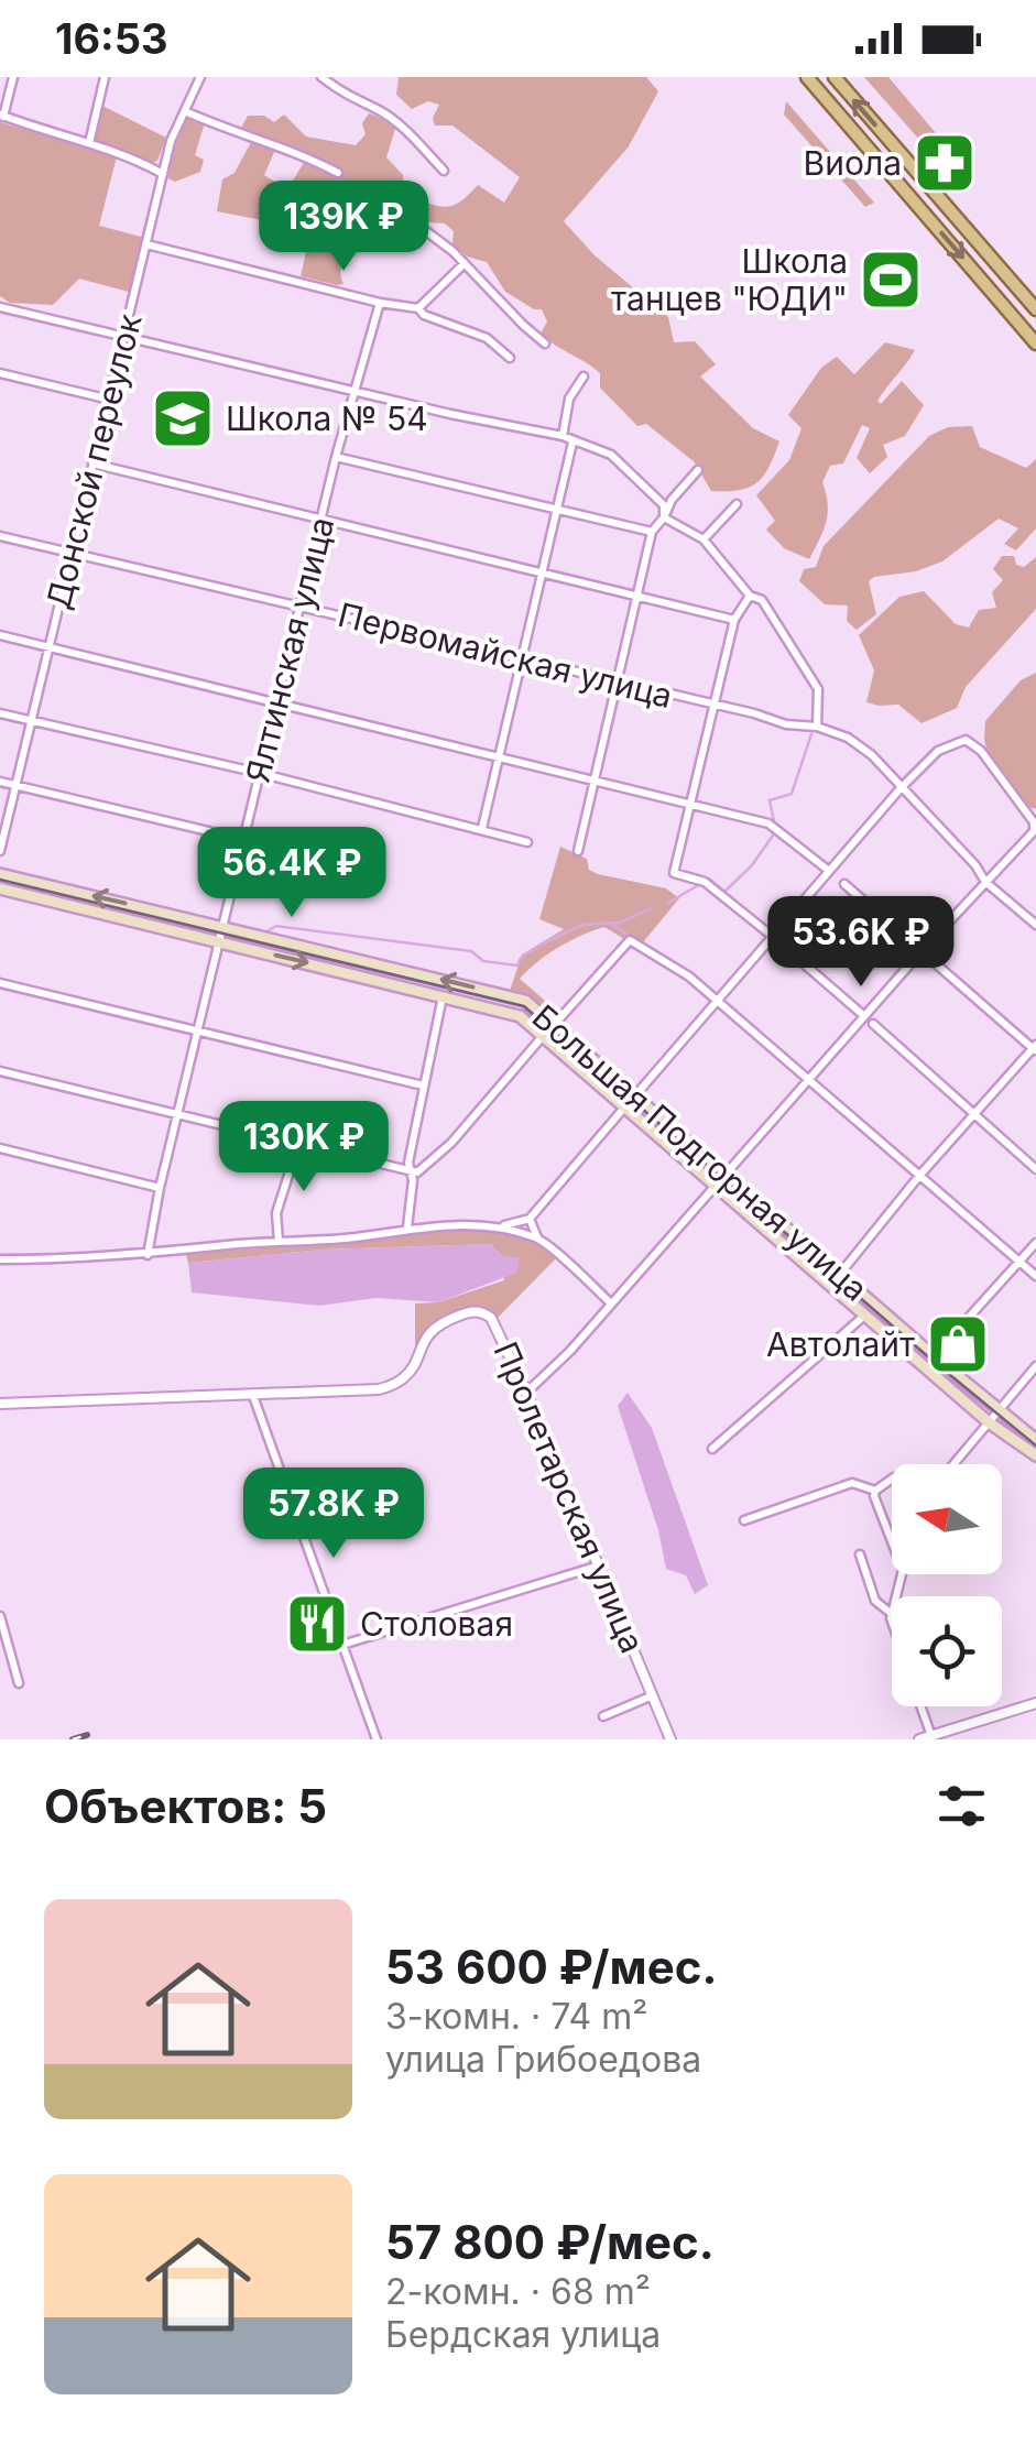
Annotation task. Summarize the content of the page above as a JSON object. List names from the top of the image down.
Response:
{
  "streets": {
    "main road": ["Большая Подгорная улица"],
    "street": [
      "Донской переулок",
      "Ялтинская улица",
      "Первомайская улица",
      "Пролетарская улица"
    ]
  },
  "crossings": [
    ["Донской переулок", "Первомайская улица"],
    ["Ялтинская улица", "Первомайская улица"],
    ["Ялтинская улица", "Большая Подгорная улица"]
  ],
  "places": {
    "pharmacy": ["Виола"],
    "sports": ["Школа танцев \"ЮДИ\""],
    "school or university": ["Школа № 54"],
    "shop": ["Автолайт"],
    "restaurant": ["Столовая"]
  },
  "north": "left",
  "page": {
    "status": "16:53",
    "price": [
      "139K ₽",
      "56.4K ₽",
      "53.6K ₽",
      "130K ₽",
      "57.8K ₽"
    ],
    "heading": "Объектов: 5",
    "list": [
      {
        "name": "53 600 ₽/мес.",
        "note": "3-комн. · 74 m² · улица Грибоедова"
      },
      {
        "name": "57 800 ₽/мес.",
        "note": "2-комн. · 68 m² · Бердская улица"
      }
    ]
  }
}
